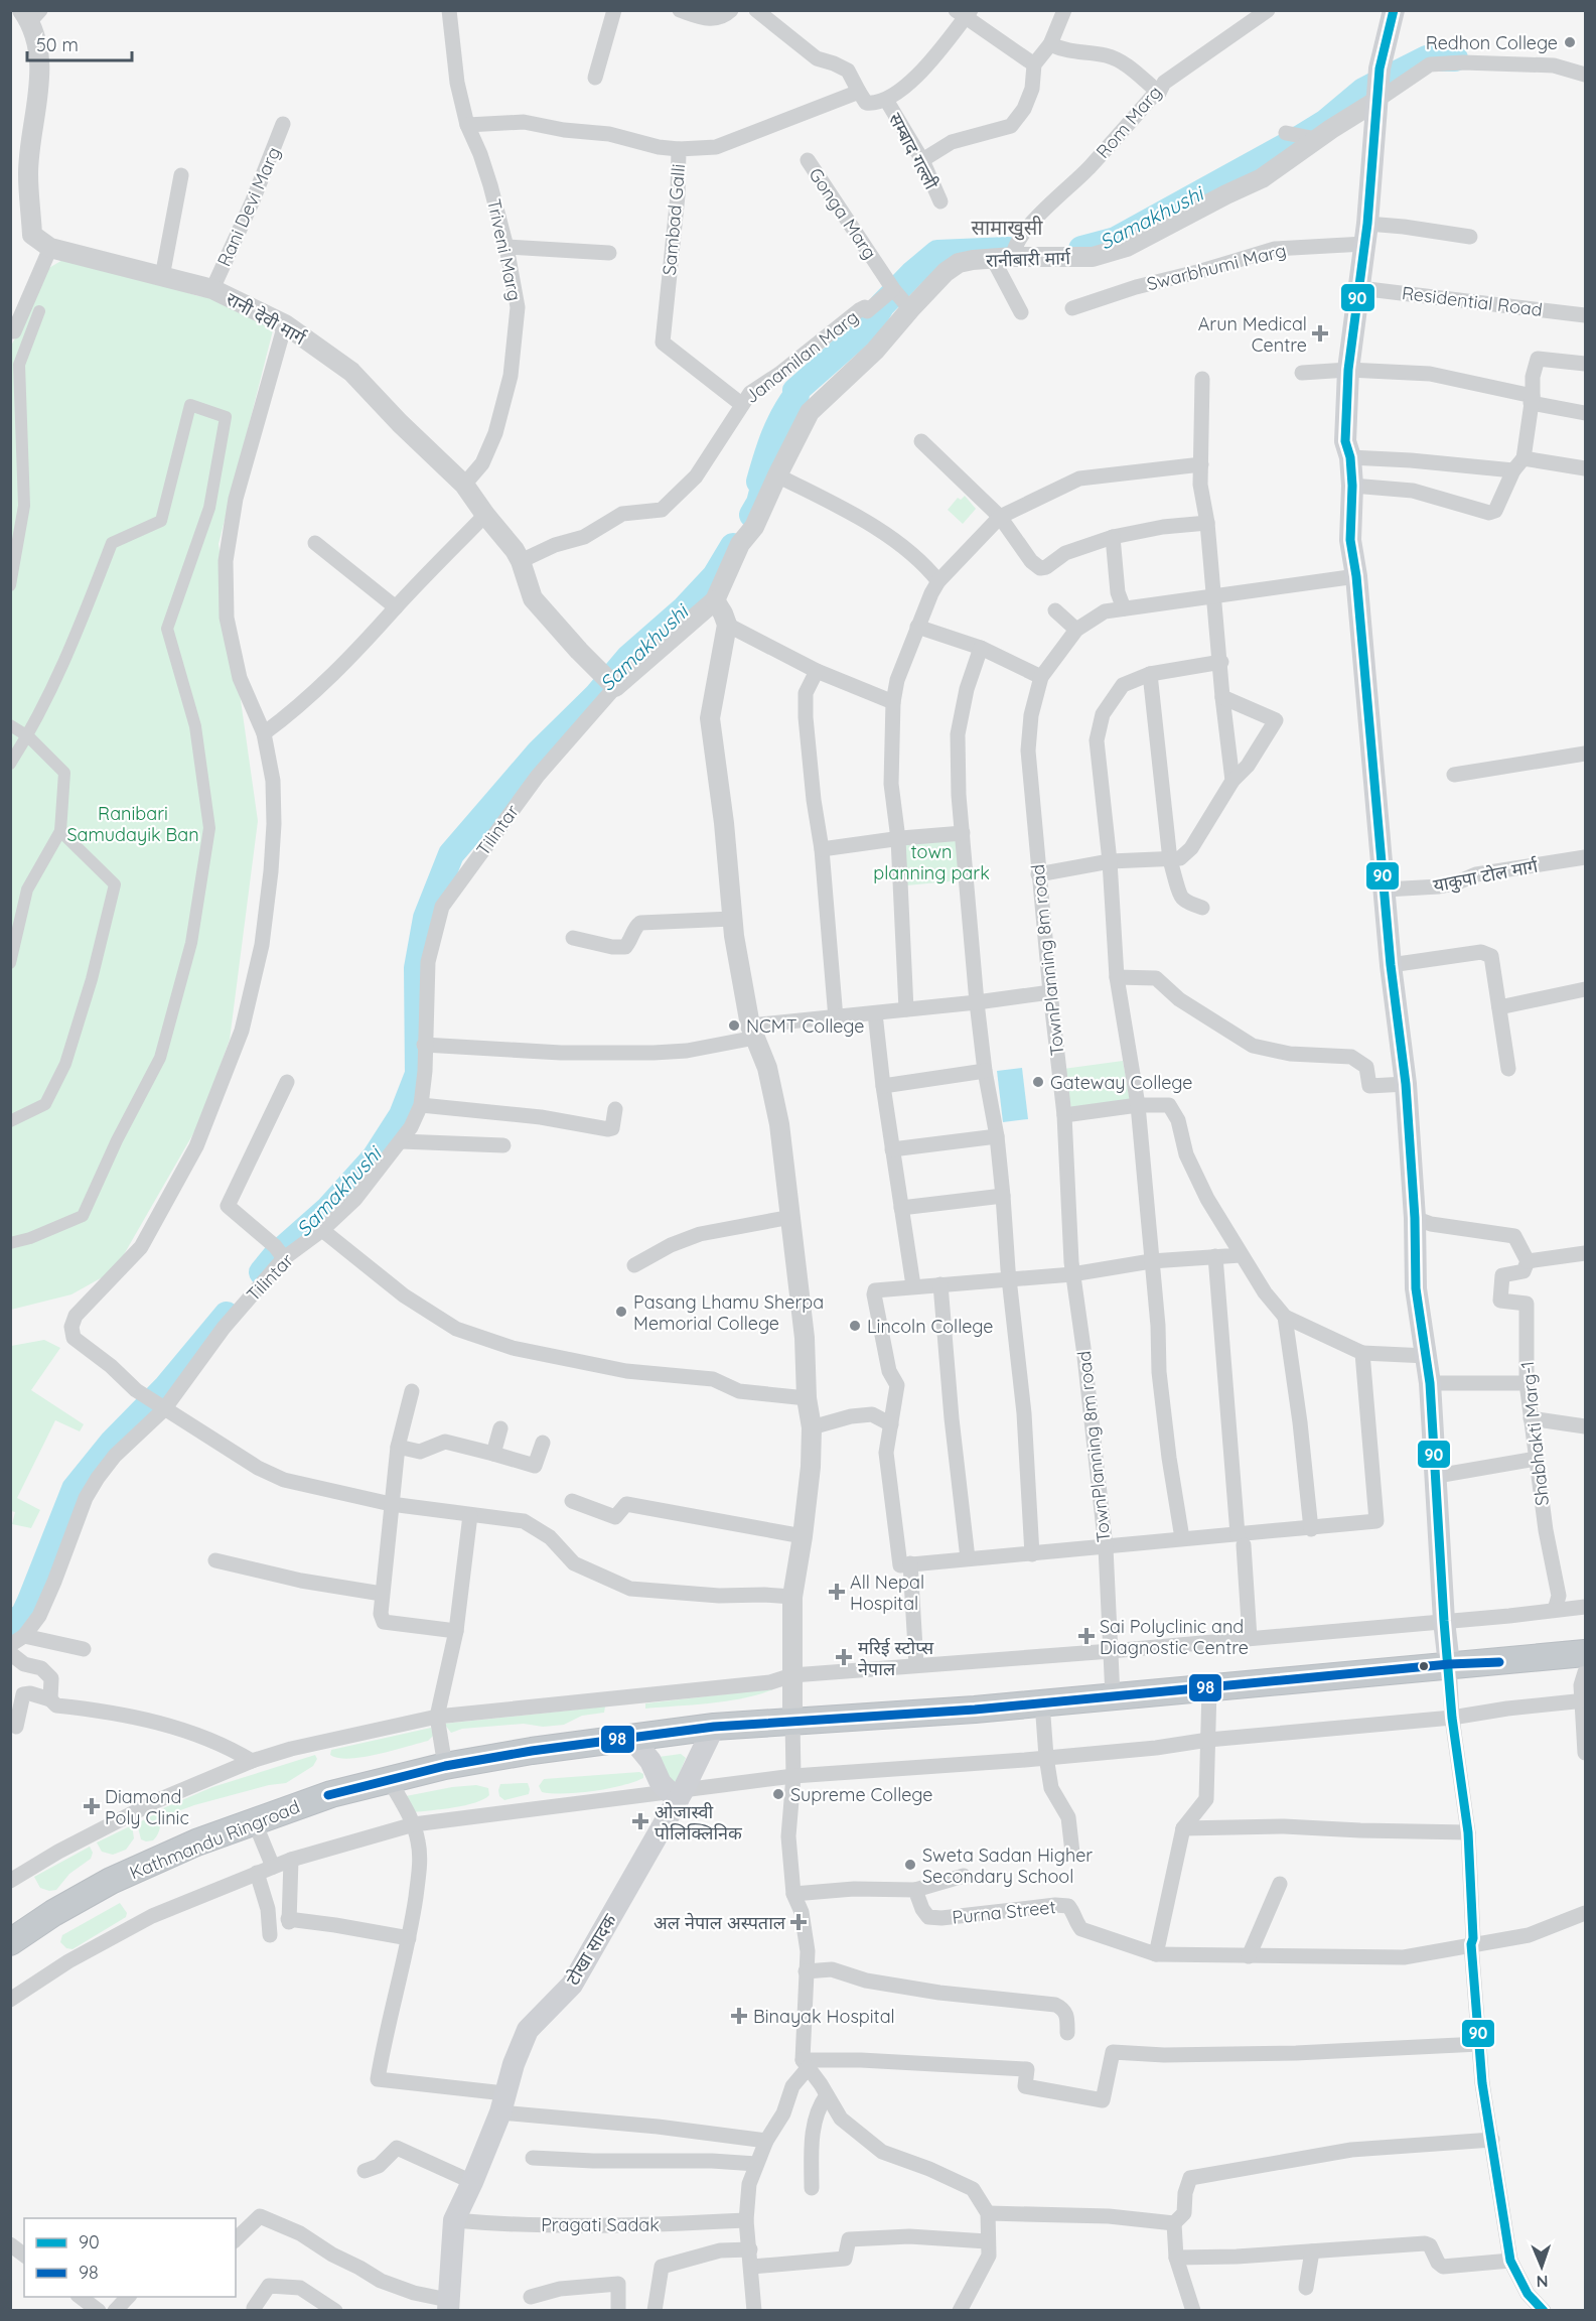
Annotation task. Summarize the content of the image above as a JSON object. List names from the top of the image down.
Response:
{
  "streets": {
    "highway": ["Kathmandu Ringroad"],
    "main road": ["टोखा सादक"],
    "street": [
      "Rom Marg",
      "सम्बाद गल्ली",
      "Rani Devi Marg",
      "Gonga Marg",
      "Sambad Galli",
      "Triveni Marg",
      "रानीबारी मार्ग",
      "Swarbhumi Marg",
      "Residential Road",
      "रानी देवी मार्ग",
      "Janamilan Marg",
      "Tilintar",
      "याकुपा टोल मार्ग",
      "TownPlanning 8m road",
      "Shabhakti Marg-1",
      "Purna Street",
      "Pragati Sadak"
    ]
  },
  "crossings": [
    ["Rom Marg", "रानीबारी मार्ग"],
    ["Rani Devi Marg", "रानी देवी मार्ग"],
    ["Gonga Marg", "रानीबारी मार्ग"],
    ["Gonga Marg", "Janamilan Marg"],
    ["Sambad Galli", "Janamilan Marg"],
    ["Triveni Marg", "रानी देवी मार्ग"],
    ["रानीबारी मार्ग", "Janamilan Marg"],
    ["रानी देवी मार्ग", "Janamilan Marg"],
    ["रानी देवी मार्ग", "Tilintar"],
    ["TownPlanning 8m road", "Kathmandu Ringroad"],
    ["Kathmandu Ringroad", "टोखा सादक"],
    ["टोखा सादक", "Pragati Sadak"]
  ],
  "districts": ["सामाखुसी"],
  "water": ["Samakhushi"],
  "parks": ["Ranibari Samudayik Ban", "town planning park"],
  "places": {
    "other": [
      "Redhon College",
      "NCMT College",
      "Gateway College",
      "Pasang Lhamu Sherpa Memorial College",
      "Lincoln College",
      "Supreme College",
      "Sweta Sadan Higher Secondary School"
    ],
    "health": [
      "Arun Medical Centre",
      "All Nepal Hospital",
      "Sai Polyclinic and Diagnostic Centre",
      "मरिई स्टोप्स नेपाल",
      "Diamond Poly Clinic",
      "ओजास्वी पोलिक्लिनिक",
      "अल नेपाल अस्पताल",
      "Binayak Hospital"
    ]
  },
  "lines": ["transit line 90", "transit line 98"],
  "legend": ["90", "98"],
  "scale_bar": "50 m",
  "north": "bottom"
}
